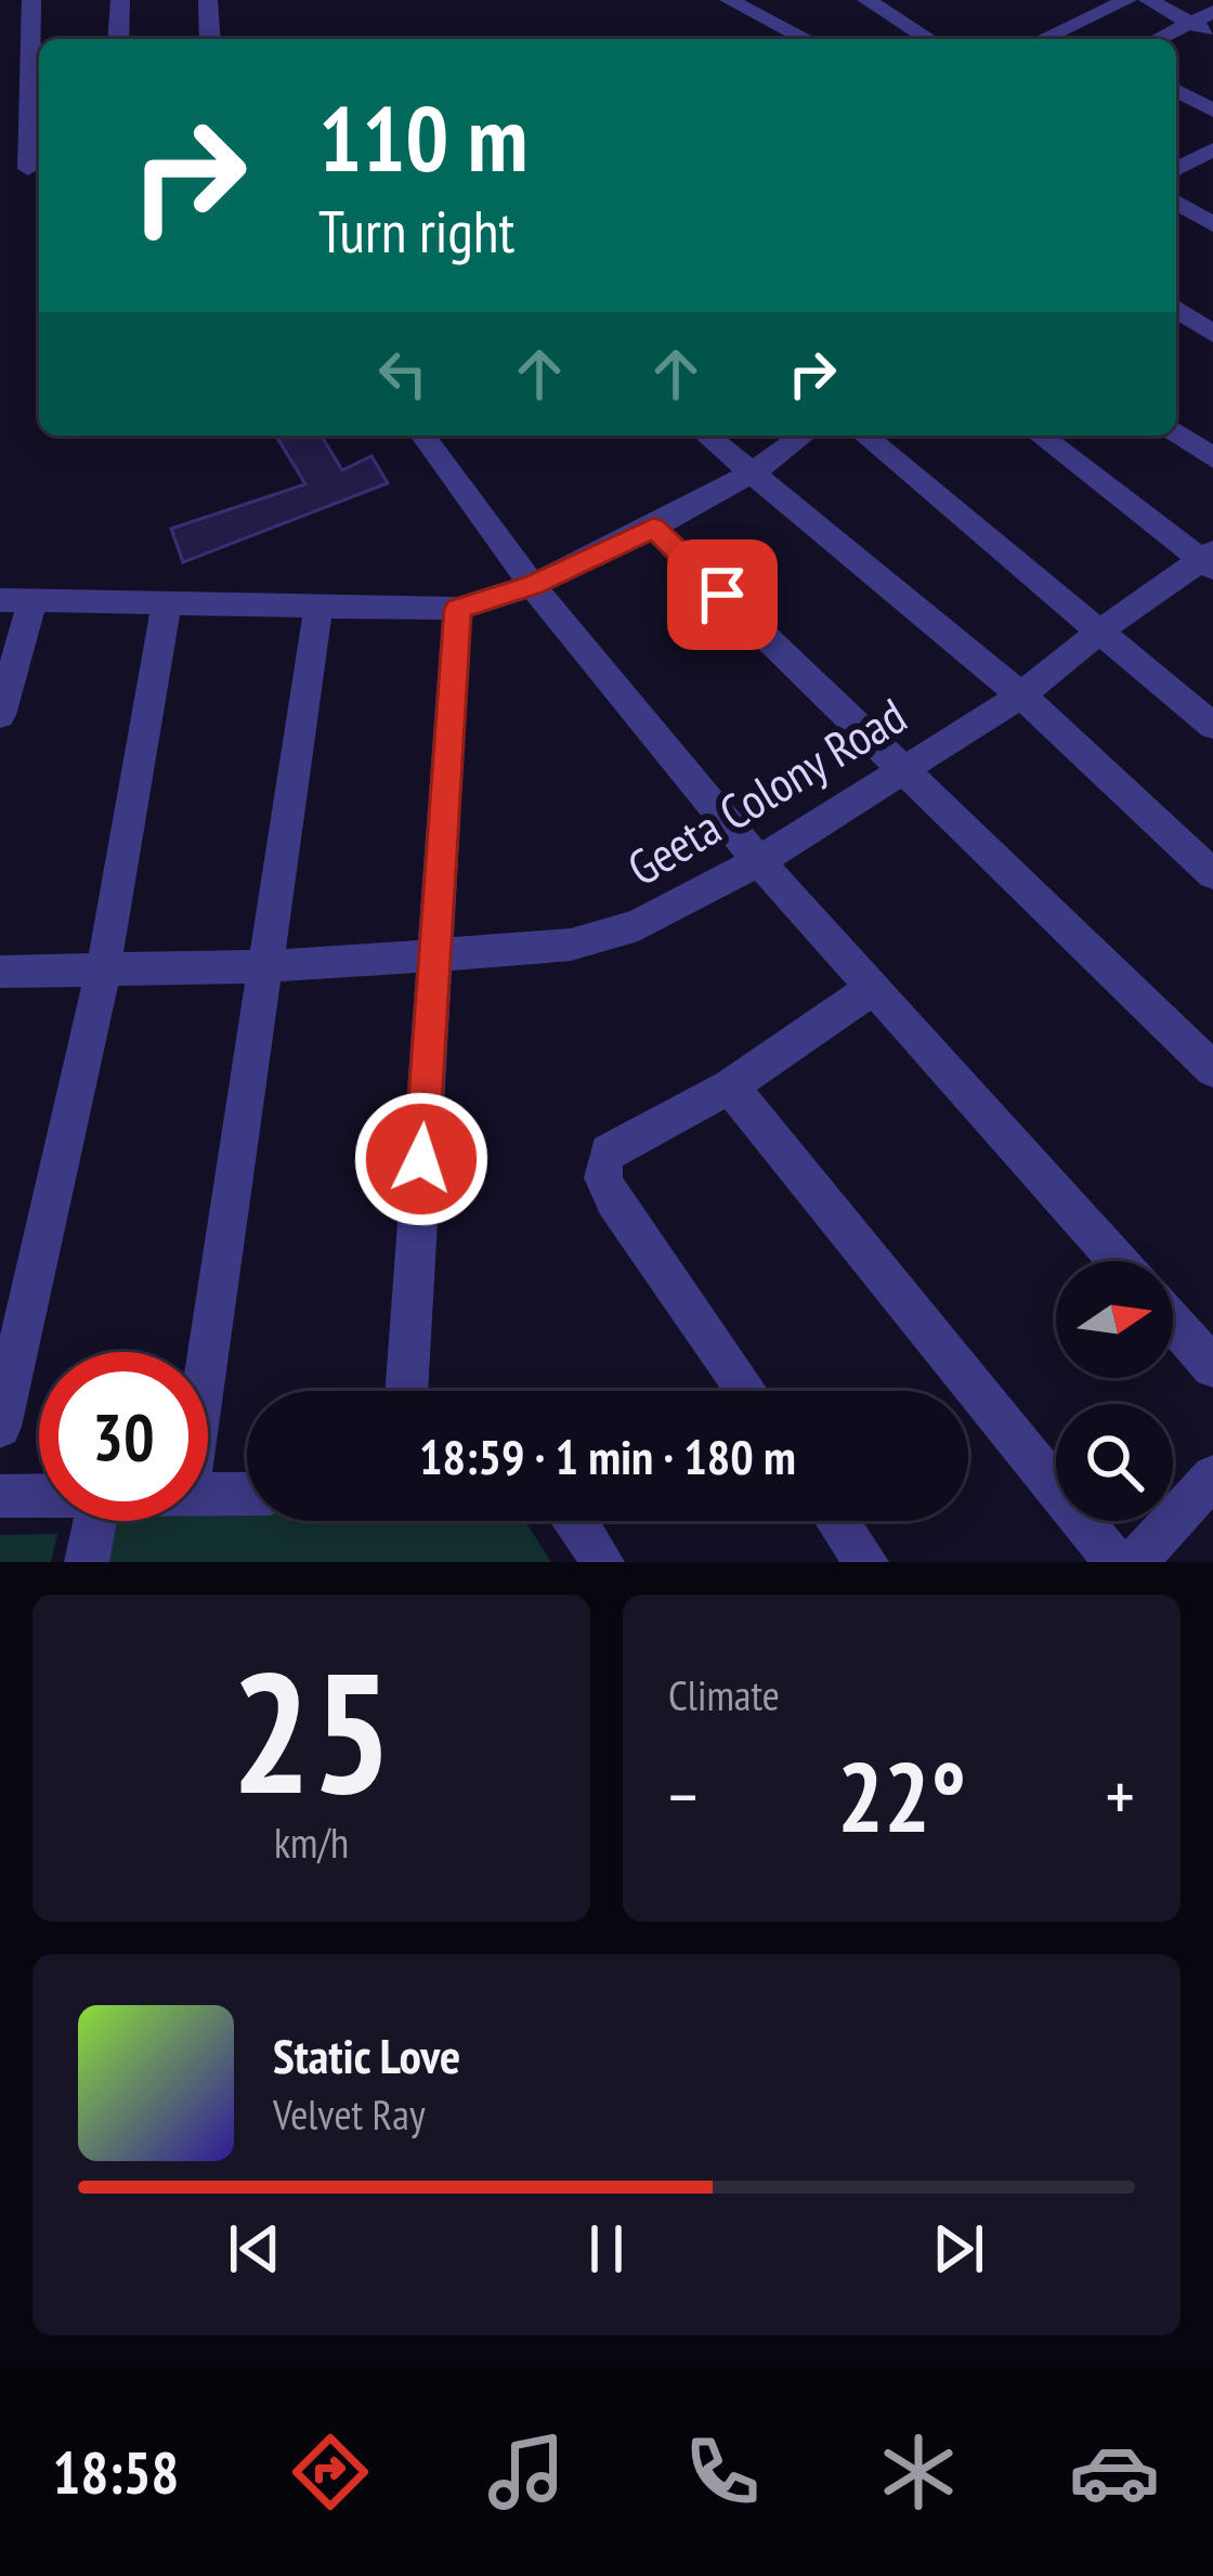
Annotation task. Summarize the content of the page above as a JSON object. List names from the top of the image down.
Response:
{
  "streets": {
    "street": ["Geeta Colony Road"]
  },
  "north": "right",
  "page": {
    "turn": ["110 m", "Turn right"],
    "limit": "30",
    "trip": "18:59 · 1 min · 180 m",
    "tile": [
      ["25", "km/h"],
      "Climate"
    ],
    "heat": ["−", "22°", "+"],
    "song": ["Static Love", "Velvet Ray"],
    "tabs": "18:58"
  }
}
